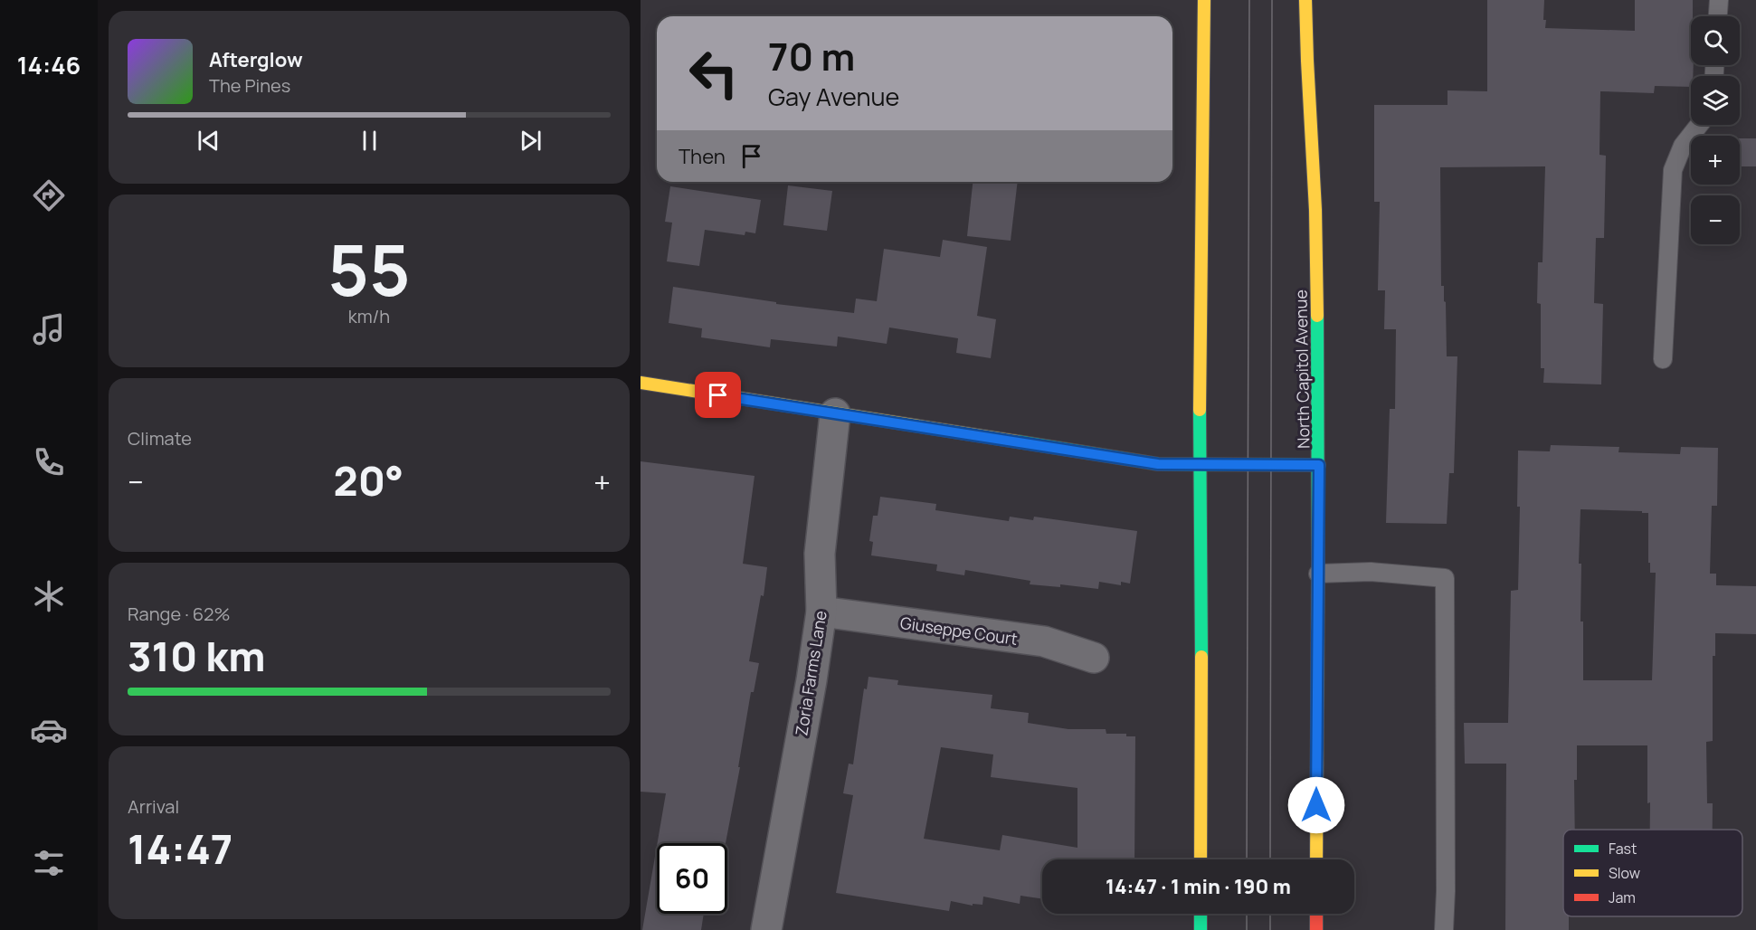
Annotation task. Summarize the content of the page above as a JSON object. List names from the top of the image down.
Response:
{
  "streets": {
    "main road": ["North Capitol Avenue"],
    "street": ["Giuseppe Court", "Zoria Farms Lane"]
  },
  "crossings": [
    ["Giuseppe Court", "Zoria Farms Lane"]
  ],
  "legend": ["Fast", "Slow", "Jam"],
  "page": {
    "tabs": "14:46",
    "map_buttons": ["+", "−"],
    "turn": ["70 m", "Gay Avenue"],
    "song": ["Afterglow", "The Pines"],
    "then": "Then",
    "tile": [
      ["55", "km/h"],
      "Climate",
      ["Range · 62%", "310 km"],
      ["Arrival", "14:47"]
    ],
    "heat": ["−", "20°", "+"],
    "limit": "60",
    "trip": "14:47 · 1 min · 190 m"
  }
}
